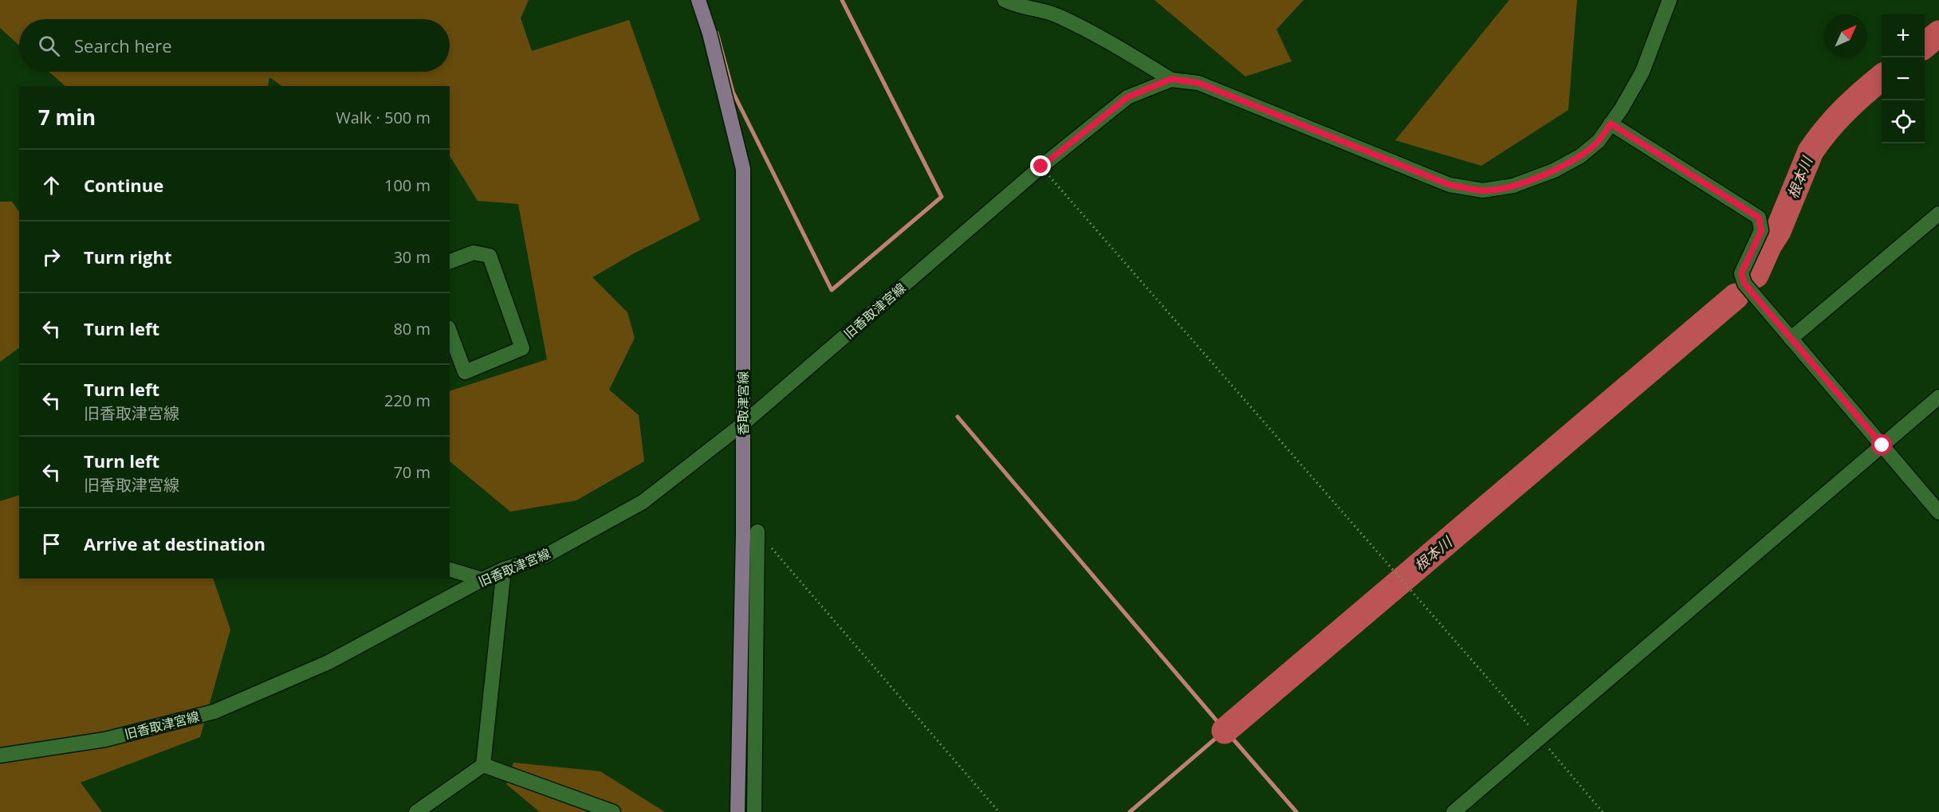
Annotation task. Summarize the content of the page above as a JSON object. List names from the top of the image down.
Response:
{
  "streets": {
    "main road": ["香取津宮線"],
    "street": ["旧香取津宮線"]
  },
  "crossings": [
    ["旧香取津宮線", "香取津宮線"]
  ],
  "water": ["根本川"],
  "north": "top right",
  "page": {
    "map_buttons": ["+", "−"],
    "search": "Search here",
    "heading": ["7 min", "Walk · 500 m"],
    "list": [
      ["Continue", "100 m"],
      ["Turn right", "30 m"],
      ["Turn left", "80 m"],
      ["Turn left", "旧香取津宮線", "220 m"],
      ["Turn left", "旧香取津宮線", "70 m"],
      "Arrive at destination"
    ]
  }
}
